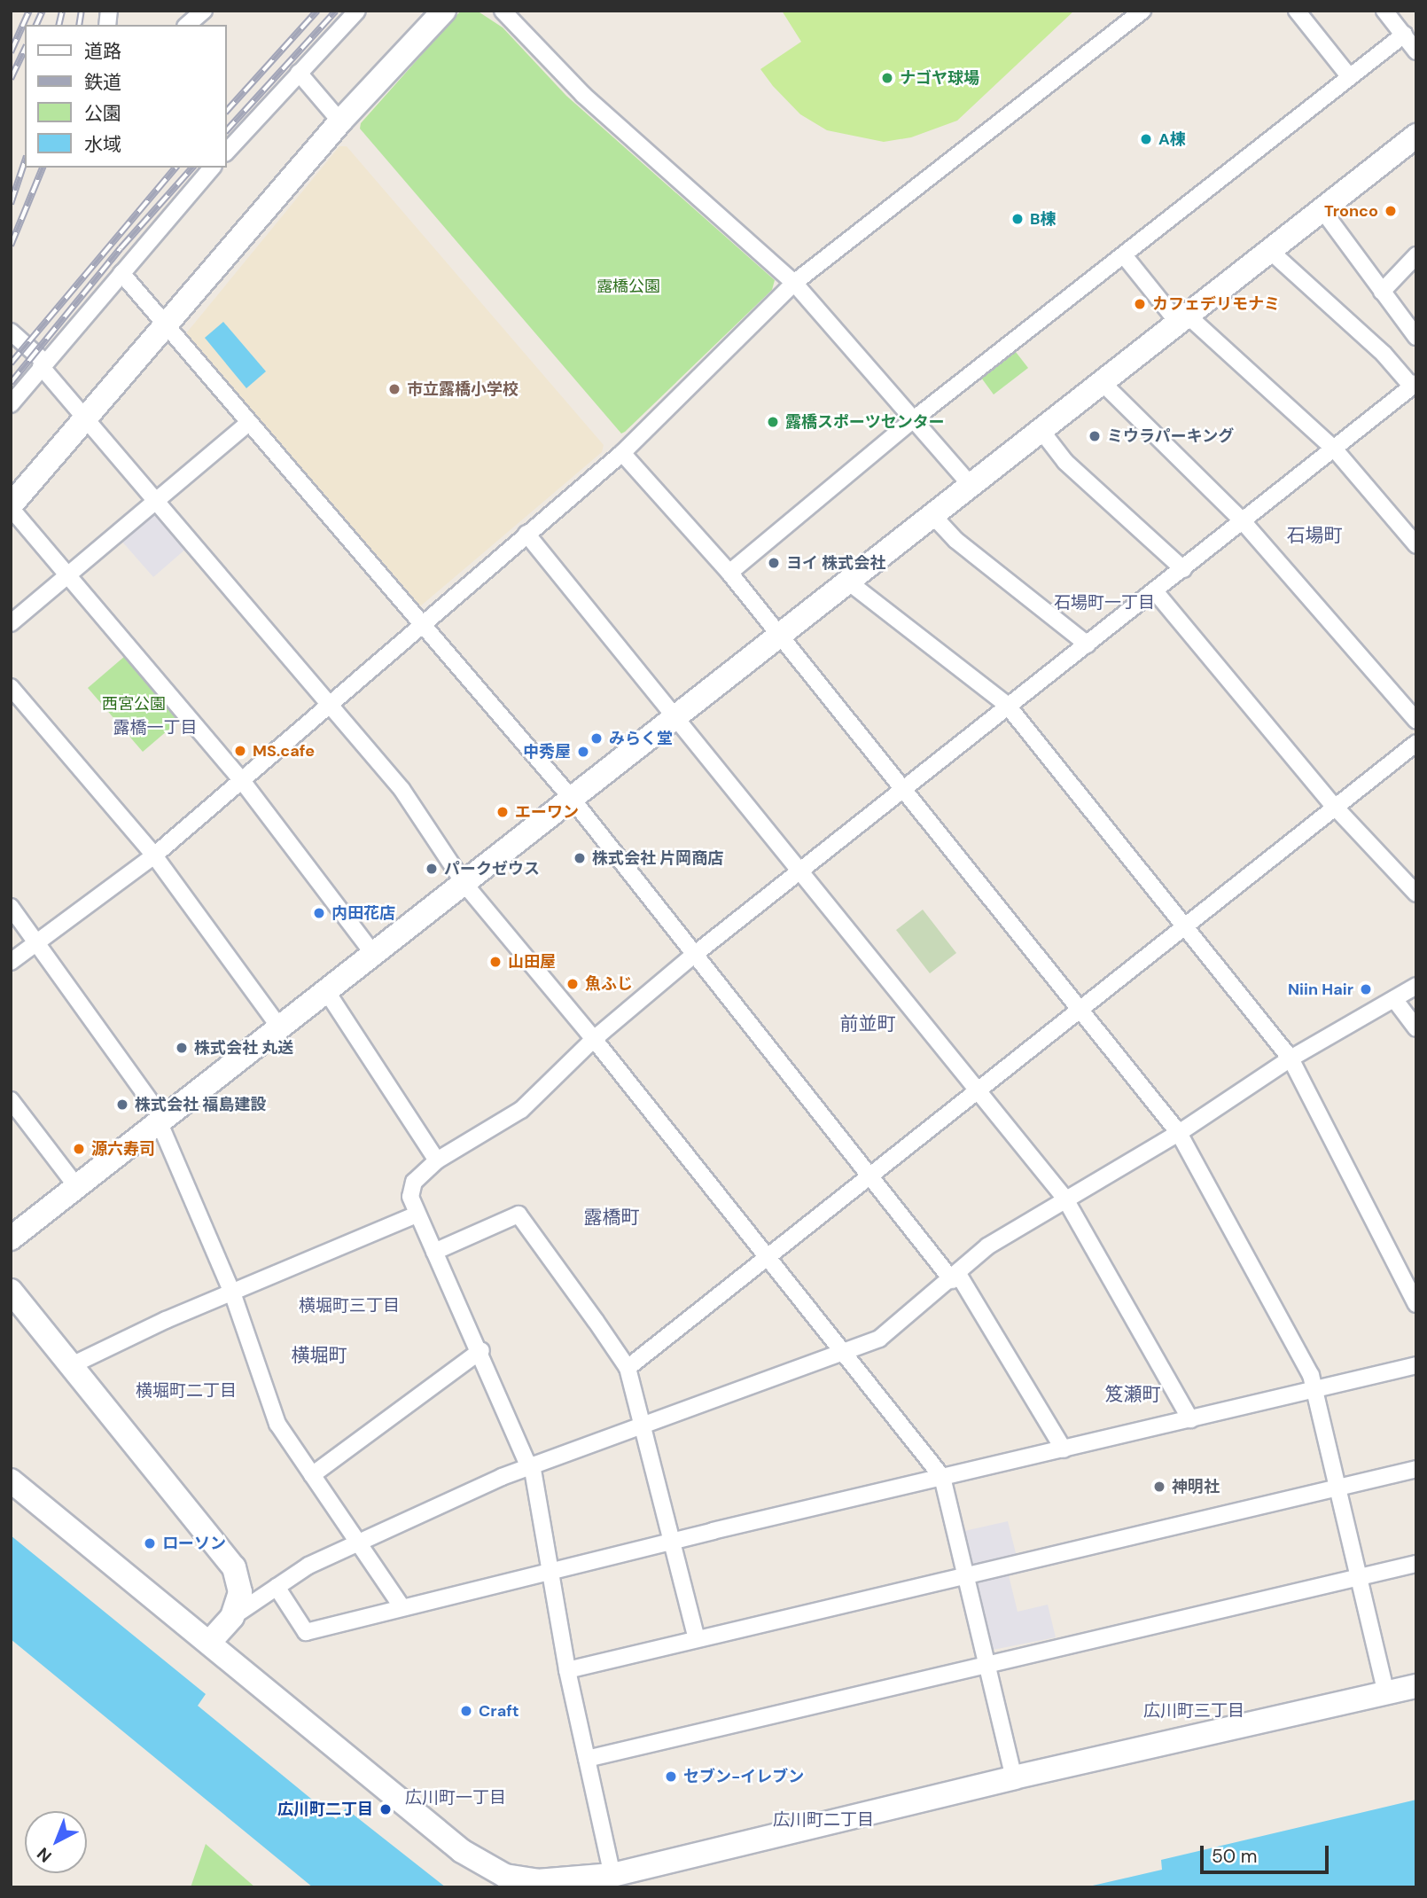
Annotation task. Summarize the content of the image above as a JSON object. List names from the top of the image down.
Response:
{
  "districts": [
    "石場町",
    "石場町一丁目",
    "露橋一丁目",
    "前並町",
    "露橋町",
    "横堀町三丁目",
    "横堀町",
    "横堀町二丁目",
    "笈瀬町",
    "広川町三丁目",
    "広川町一丁目",
    "広川町二丁目"
  ],
  "parks": ["露橋公園", "西宮公園"],
  "places": [
    "ナゴヤ球場",
    "A棟",
    "Tronco",
    "B棟",
    "カフェデリモナミ",
    "市立露橋小学校",
    "露橋スポーツセンター",
    "ミウラパーキング",
    "ヨイ 株式会社",
    "みらく堂",
    "MS.cafe",
    "中秀屋",
    "エーワン",
    "株式会社 片岡商店",
    "パークゼウス",
    "内田花店",
    "山田屋",
    "魚ふじ",
    "Niin Hair",
    "株式会社 丸送",
    "株式会社 福島建設",
    "源六寿司",
    "神明社",
    "ローソン",
    "Craft",
    "セブン-イレブン",
    "広川町二丁目"
  ],
  "legend": [
    "道路",
    "鉄道",
    "公園",
    "水域"
  ],
  "scale_bar": "50 m",
  "north": "bottom left"
}
